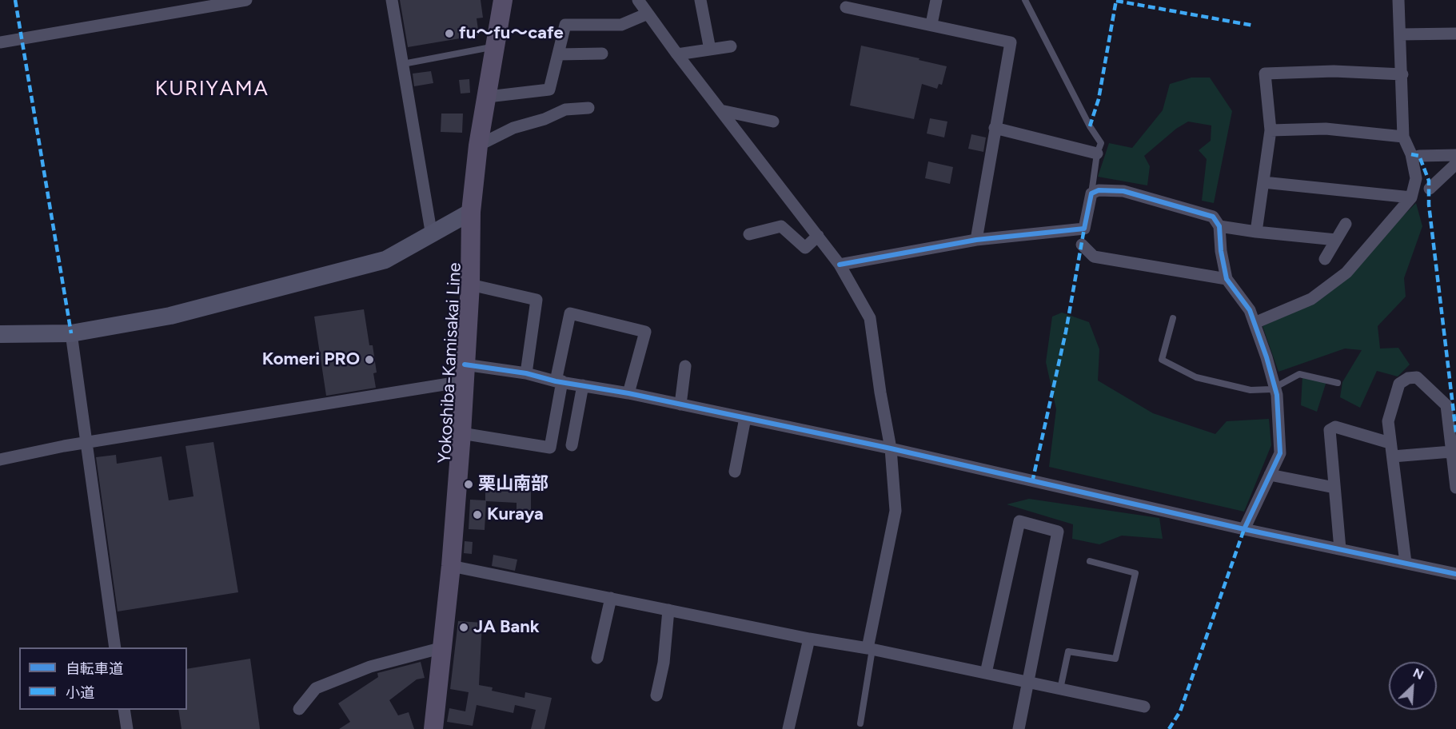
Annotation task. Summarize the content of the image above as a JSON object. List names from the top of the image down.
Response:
{
  "streets": {
    "main road": ["Yokoshiba-Kamisakai Line"]
  },
  "districts": ["KURIYAMA"],
  "places": [
    "fu～fu～cafe",
    "Komeri PRO",
    "栗山南部",
    "Kuraya",
    "JA Bank"
  ],
  "legend": ["自転車道", "小道"],
  "north": "top right"
}
